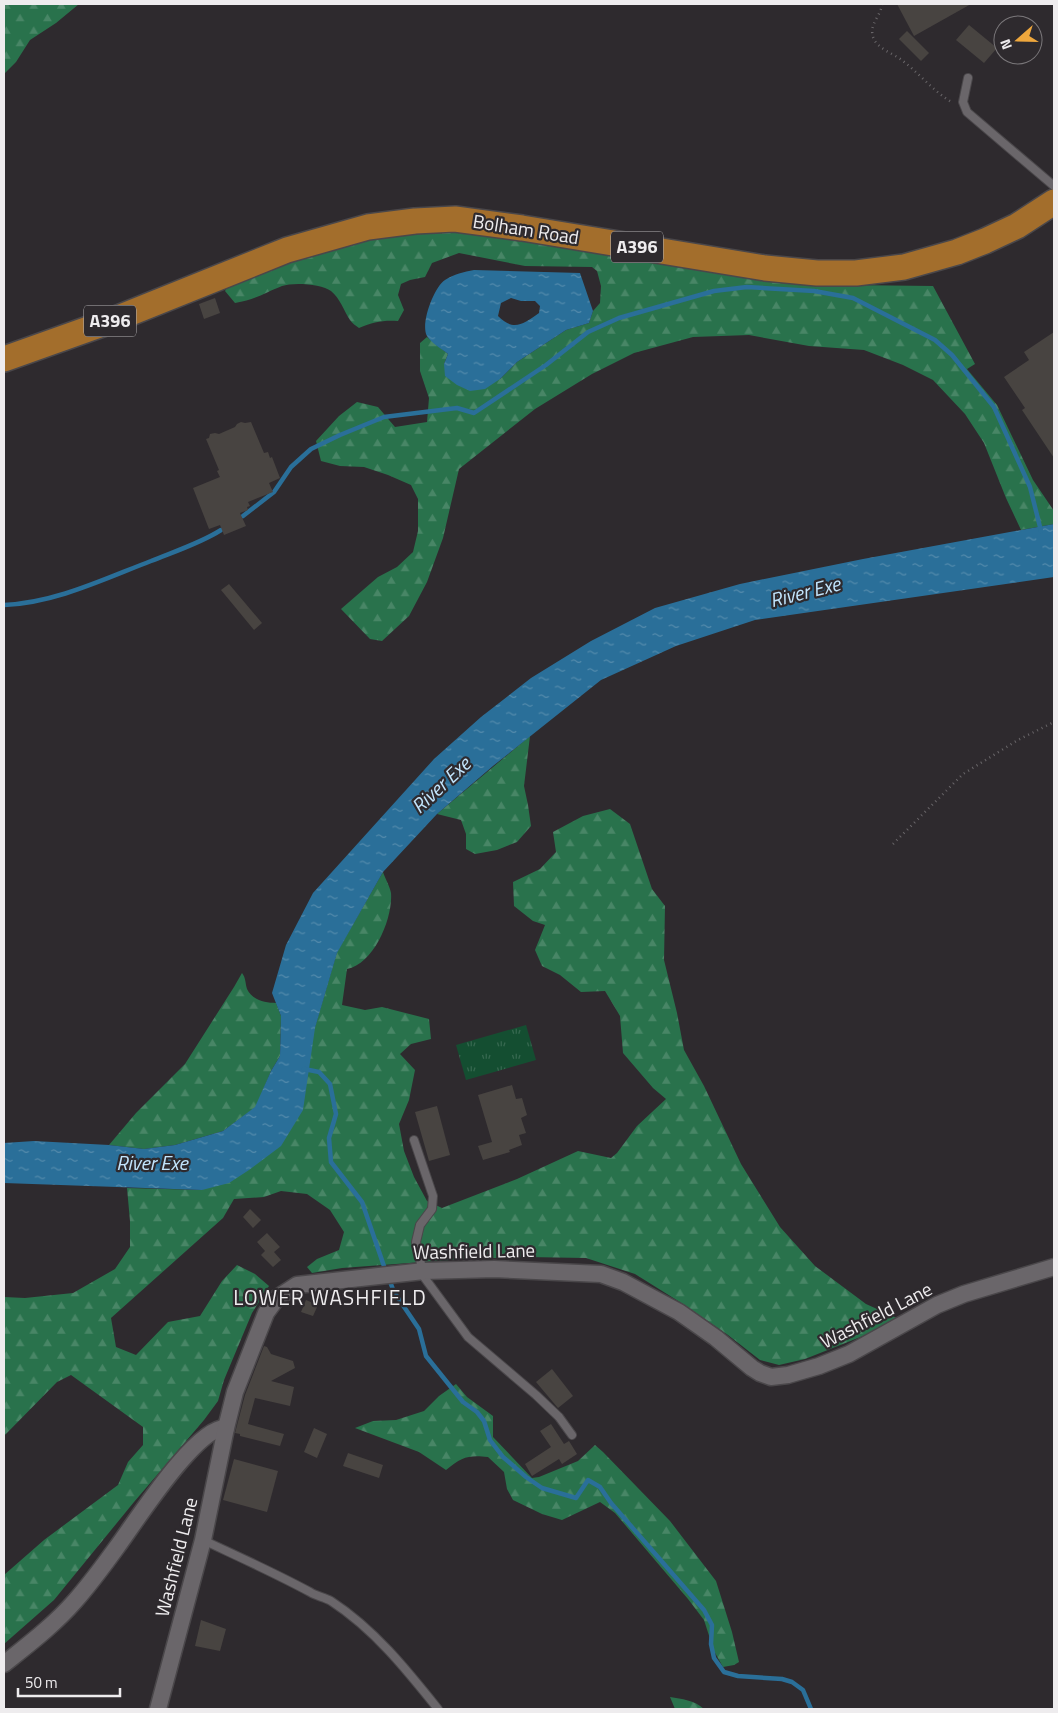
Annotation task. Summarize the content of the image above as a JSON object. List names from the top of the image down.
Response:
{
  "streets": {
    "main road": ["Bolham Road", "A396"],
    "street": ["Washfield Lane"]
  },
  "districts": ["LOWER WASHFIELD"],
  "water": ["River Exe"],
  "scale_bar": "50 m",
  "north": "left"
}
